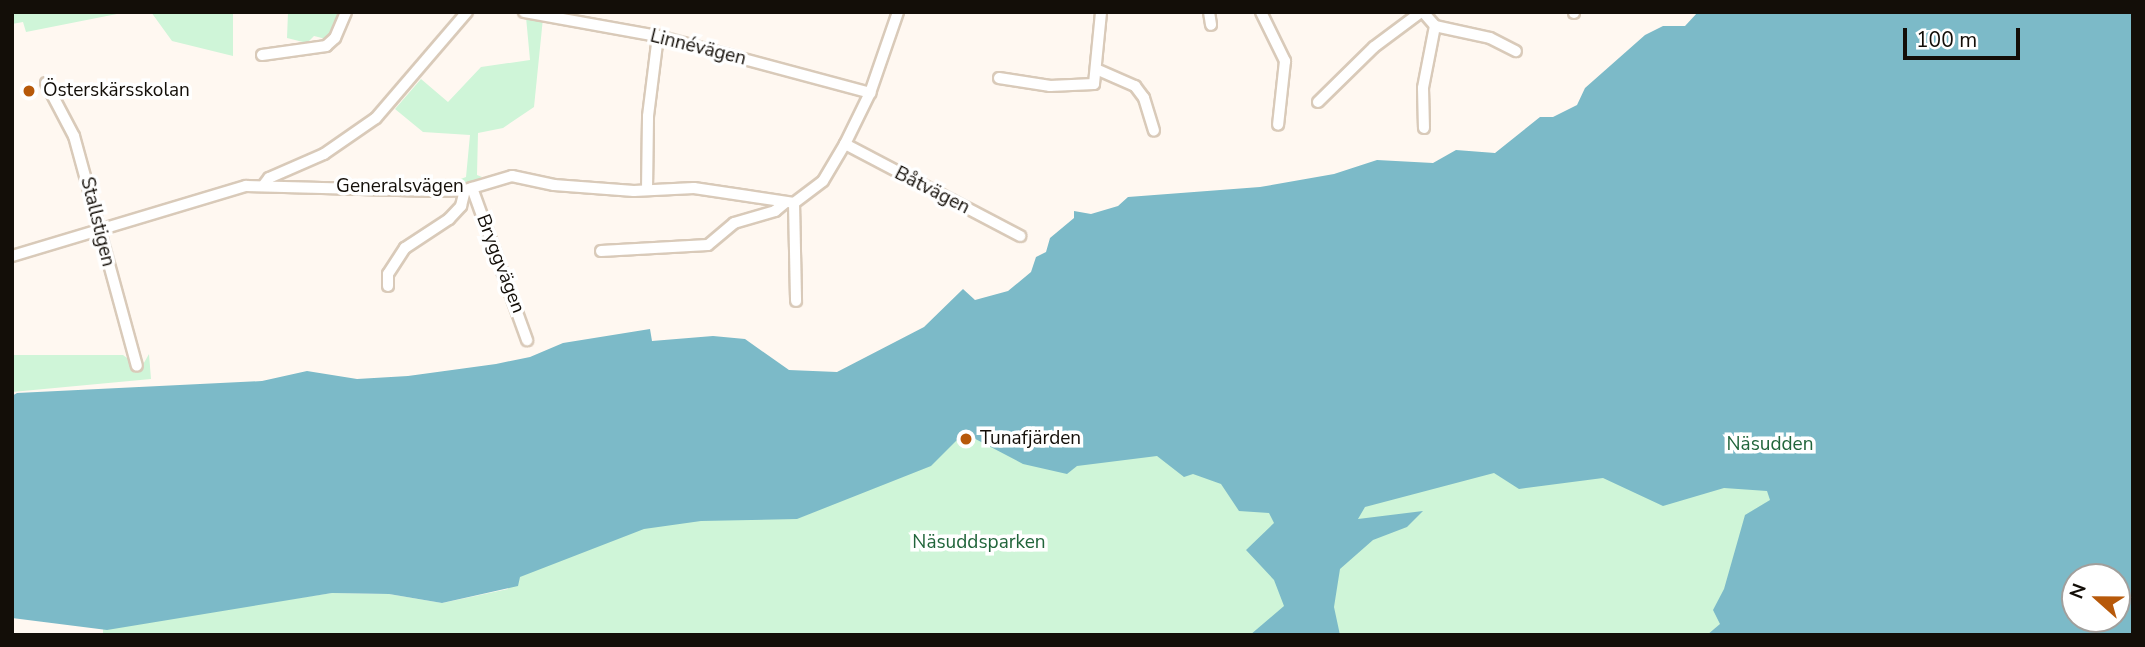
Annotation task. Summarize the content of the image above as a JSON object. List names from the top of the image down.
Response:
{
  "streets": {
    "street": [
      "Linnévägen",
      "Generalsvägen",
      "Båtvägen",
      "Stallstigen",
      "Bryggvägen"
    ]
  },
  "crossings": [
    ["Generalsvägen", "Stallstigen"],
    ["Generalsvägen", "Bryggvägen"]
  ],
  "parks": ["Näsudden", "Näsuddsparken"],
  "places": ["Österskärsskolan", "Tunafjärden"],
  "scale_bar": "100 m",
  "north": "left"
}
